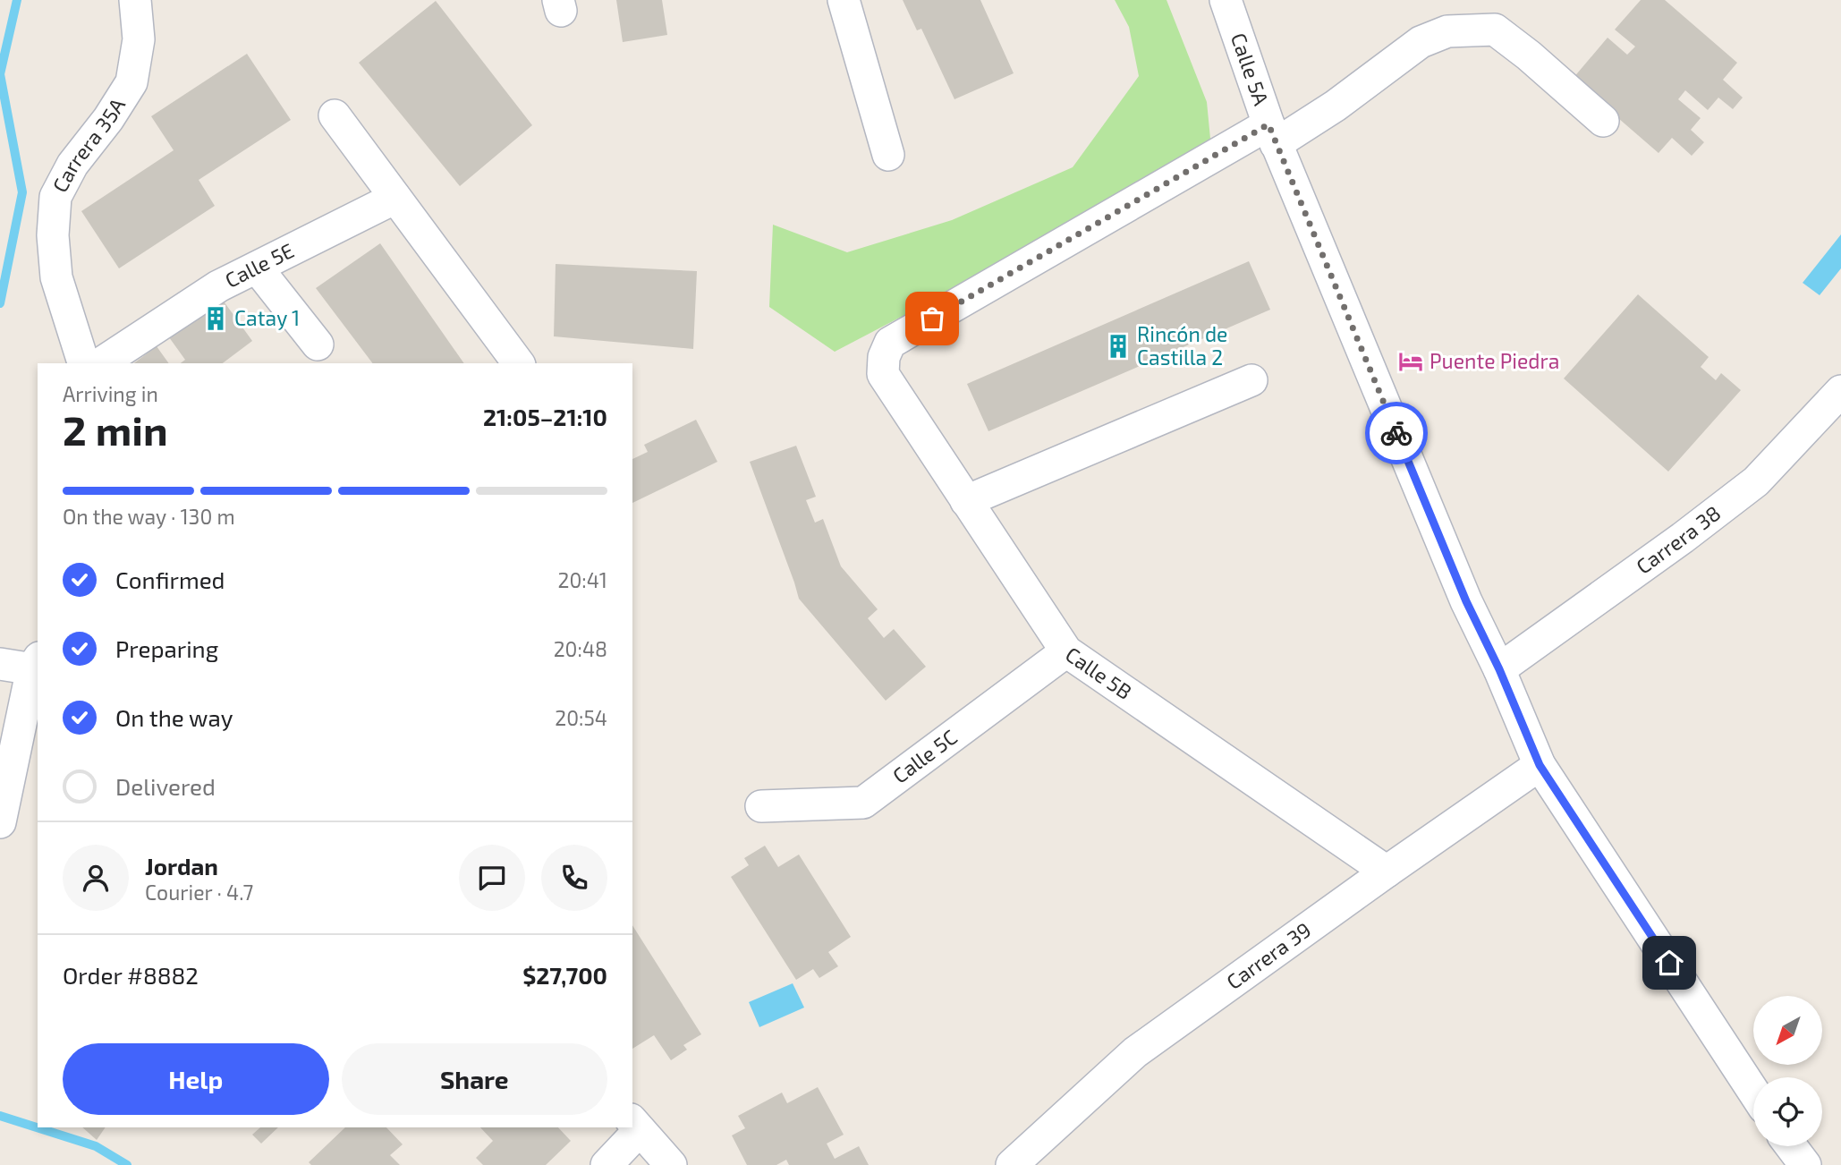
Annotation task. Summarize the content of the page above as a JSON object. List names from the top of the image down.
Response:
{
  "streets": {
    "street": [
      "Calle 5A",
      "Carrera 35A",
      "Calle 5E",
      "Carrera 38",
      "Calle 5B",
      "Calle 5C",
      "Carrera 39"
    ]
  },
  "crossings": [
    ["Calle 5A", "Carrera 38"],
    ["Calle 5A", "Calle 5B"],
    ["Calle 5A", "Carrera 39"],
    ["Calle 5B", "Calle 5C"],
    ["Calle 5B", "Carrera 39"]
  ],
  "places": {
    "building": ["Catay 1", "Rincón de Castilla 2"],
    "hotel": ["Puente Piedra"]
  },
  "north": "bottom left",
  "page": {
    "heading": ["2 min", "Arriving in", "21:05–21:10"],
    "panel": [
      "Jordan",
      "Courier · 4.7",
      "Order #8882",
      "$27,700"
    ],
    "bar": "On the way · 130 m",
    "list": [
      ["Confirmed", "20:41"],
      ["Preparing", "20:48"],
      ["On the way", "20:54"],
      "Delivered"
    ],
    "buttons": ["Help", "Share"]
  }
}
